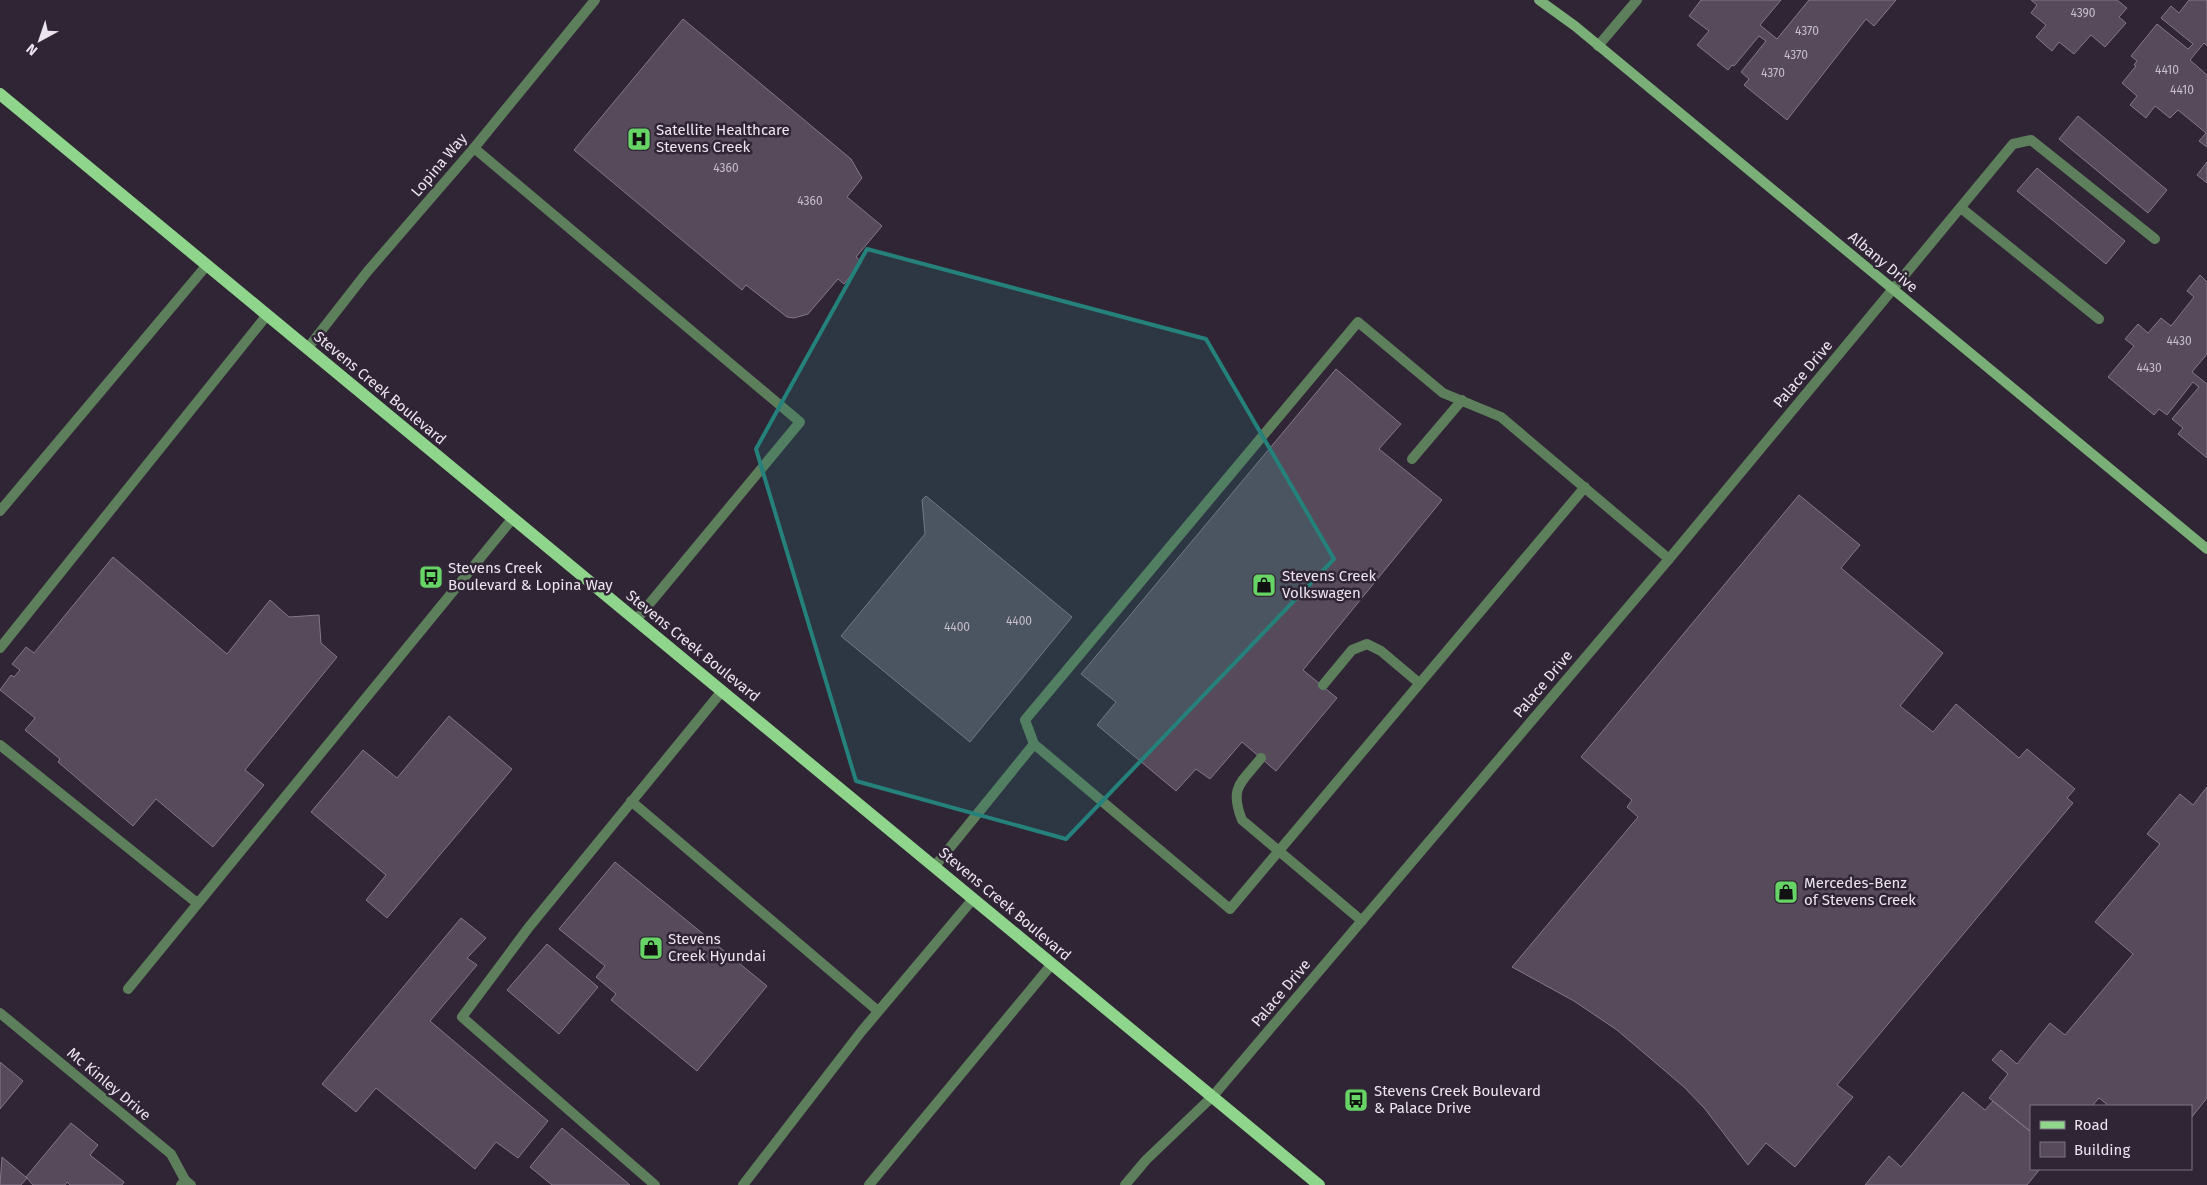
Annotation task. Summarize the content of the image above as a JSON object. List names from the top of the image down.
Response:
{
  "streets": {
    "main road": ["Stevens Creek Boulevard"],
    "street": [
      "Lopina Way",
      "Albany Drive",
      "Palace Drive",
      "Mc Kinley Drive"
    ]
  },
  "crossings": [
    ["Lopina Way", "Stevens Creek Boulevard"],
    ["Albany Drive", "Palace Drive"],
    ["Palace Drive", "Stevens Creek Boulevard"]
  ],
  "places": {
    "hospital": ["Satellite Healthcare Stevens Creek"],
    "bus stop": ["Stevens Creek Boulevard & Lopina Way", "Stevens Creek Boulevard & Palace Drive"],
    "shop": ["Stevens Creek Volkswagen", "Mercedes-Benz of Stevens Creek", "Stevens Creek Hyundai"]
  },
  "house_numbers": [
    "4390",
    "4370",
    "4370",
    "4410",
    "4370",
    "4410",
    "4360",
    "4360",
    "4430",
    "4430",
    "4400",
    "4400"
  ],
  "legend": ["Road", "Building"],
  "north": "bottom left"
}
